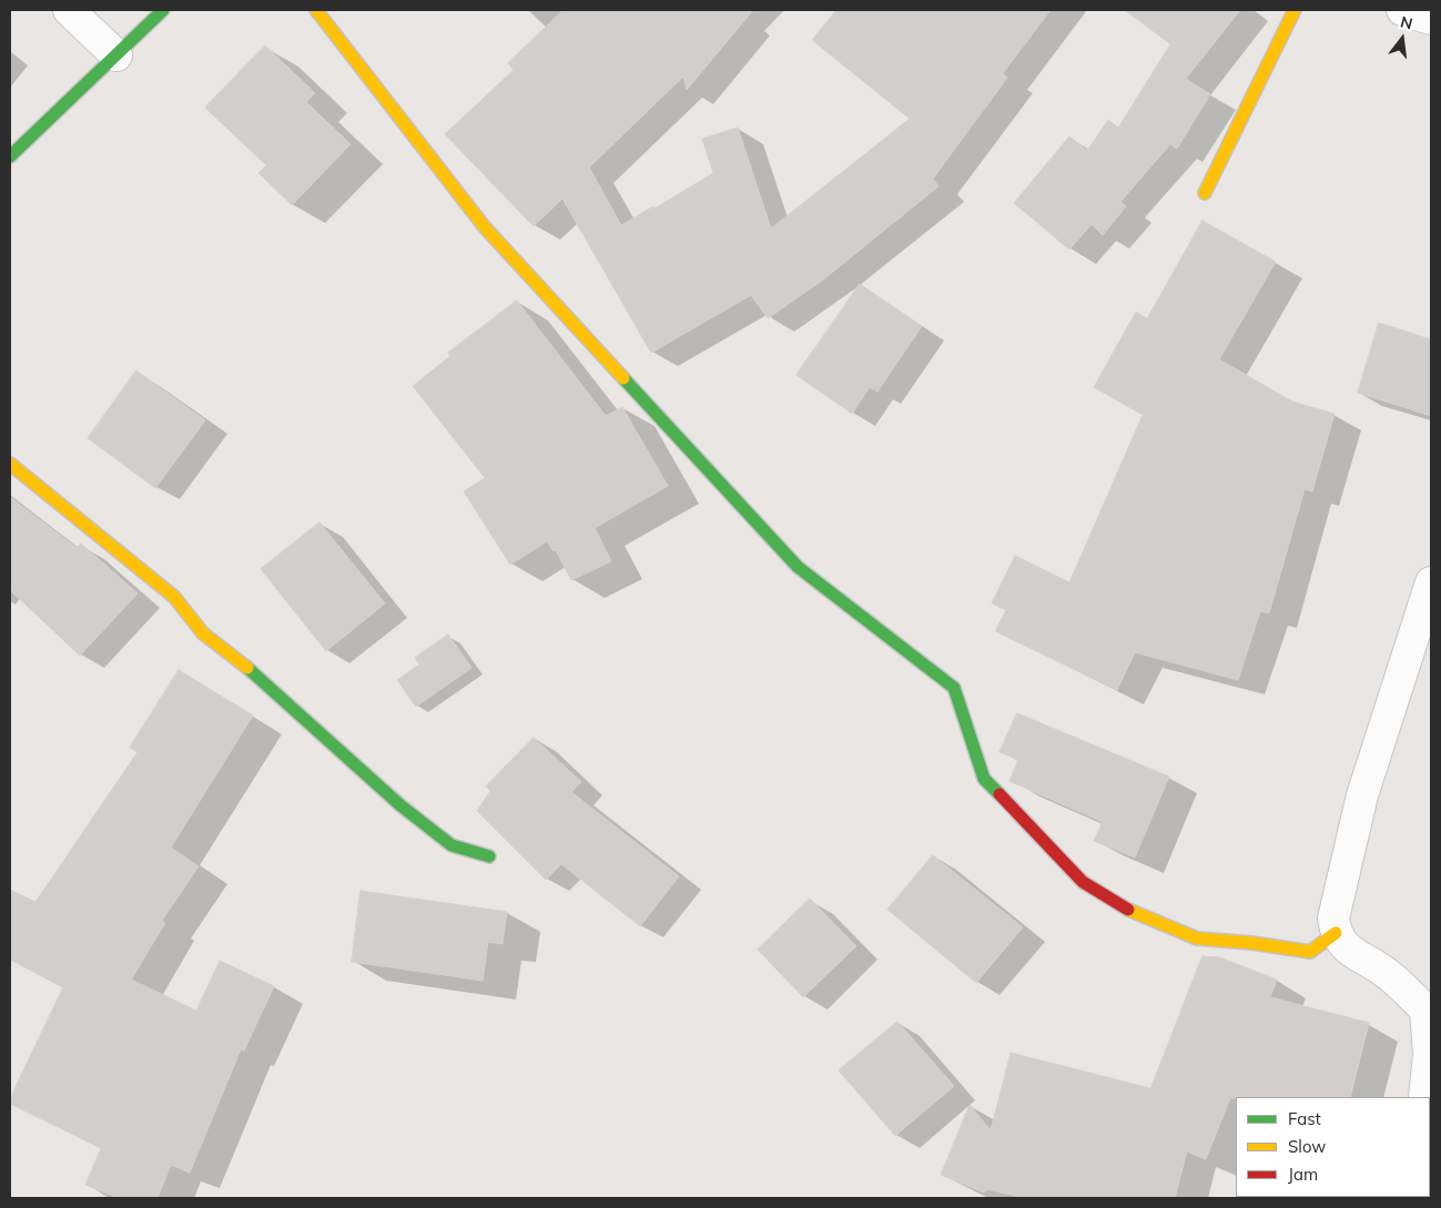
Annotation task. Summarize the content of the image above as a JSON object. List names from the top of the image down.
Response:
{
  "legend": ["Fast", "Slow", "Jam"],
  "north": "top"
}
